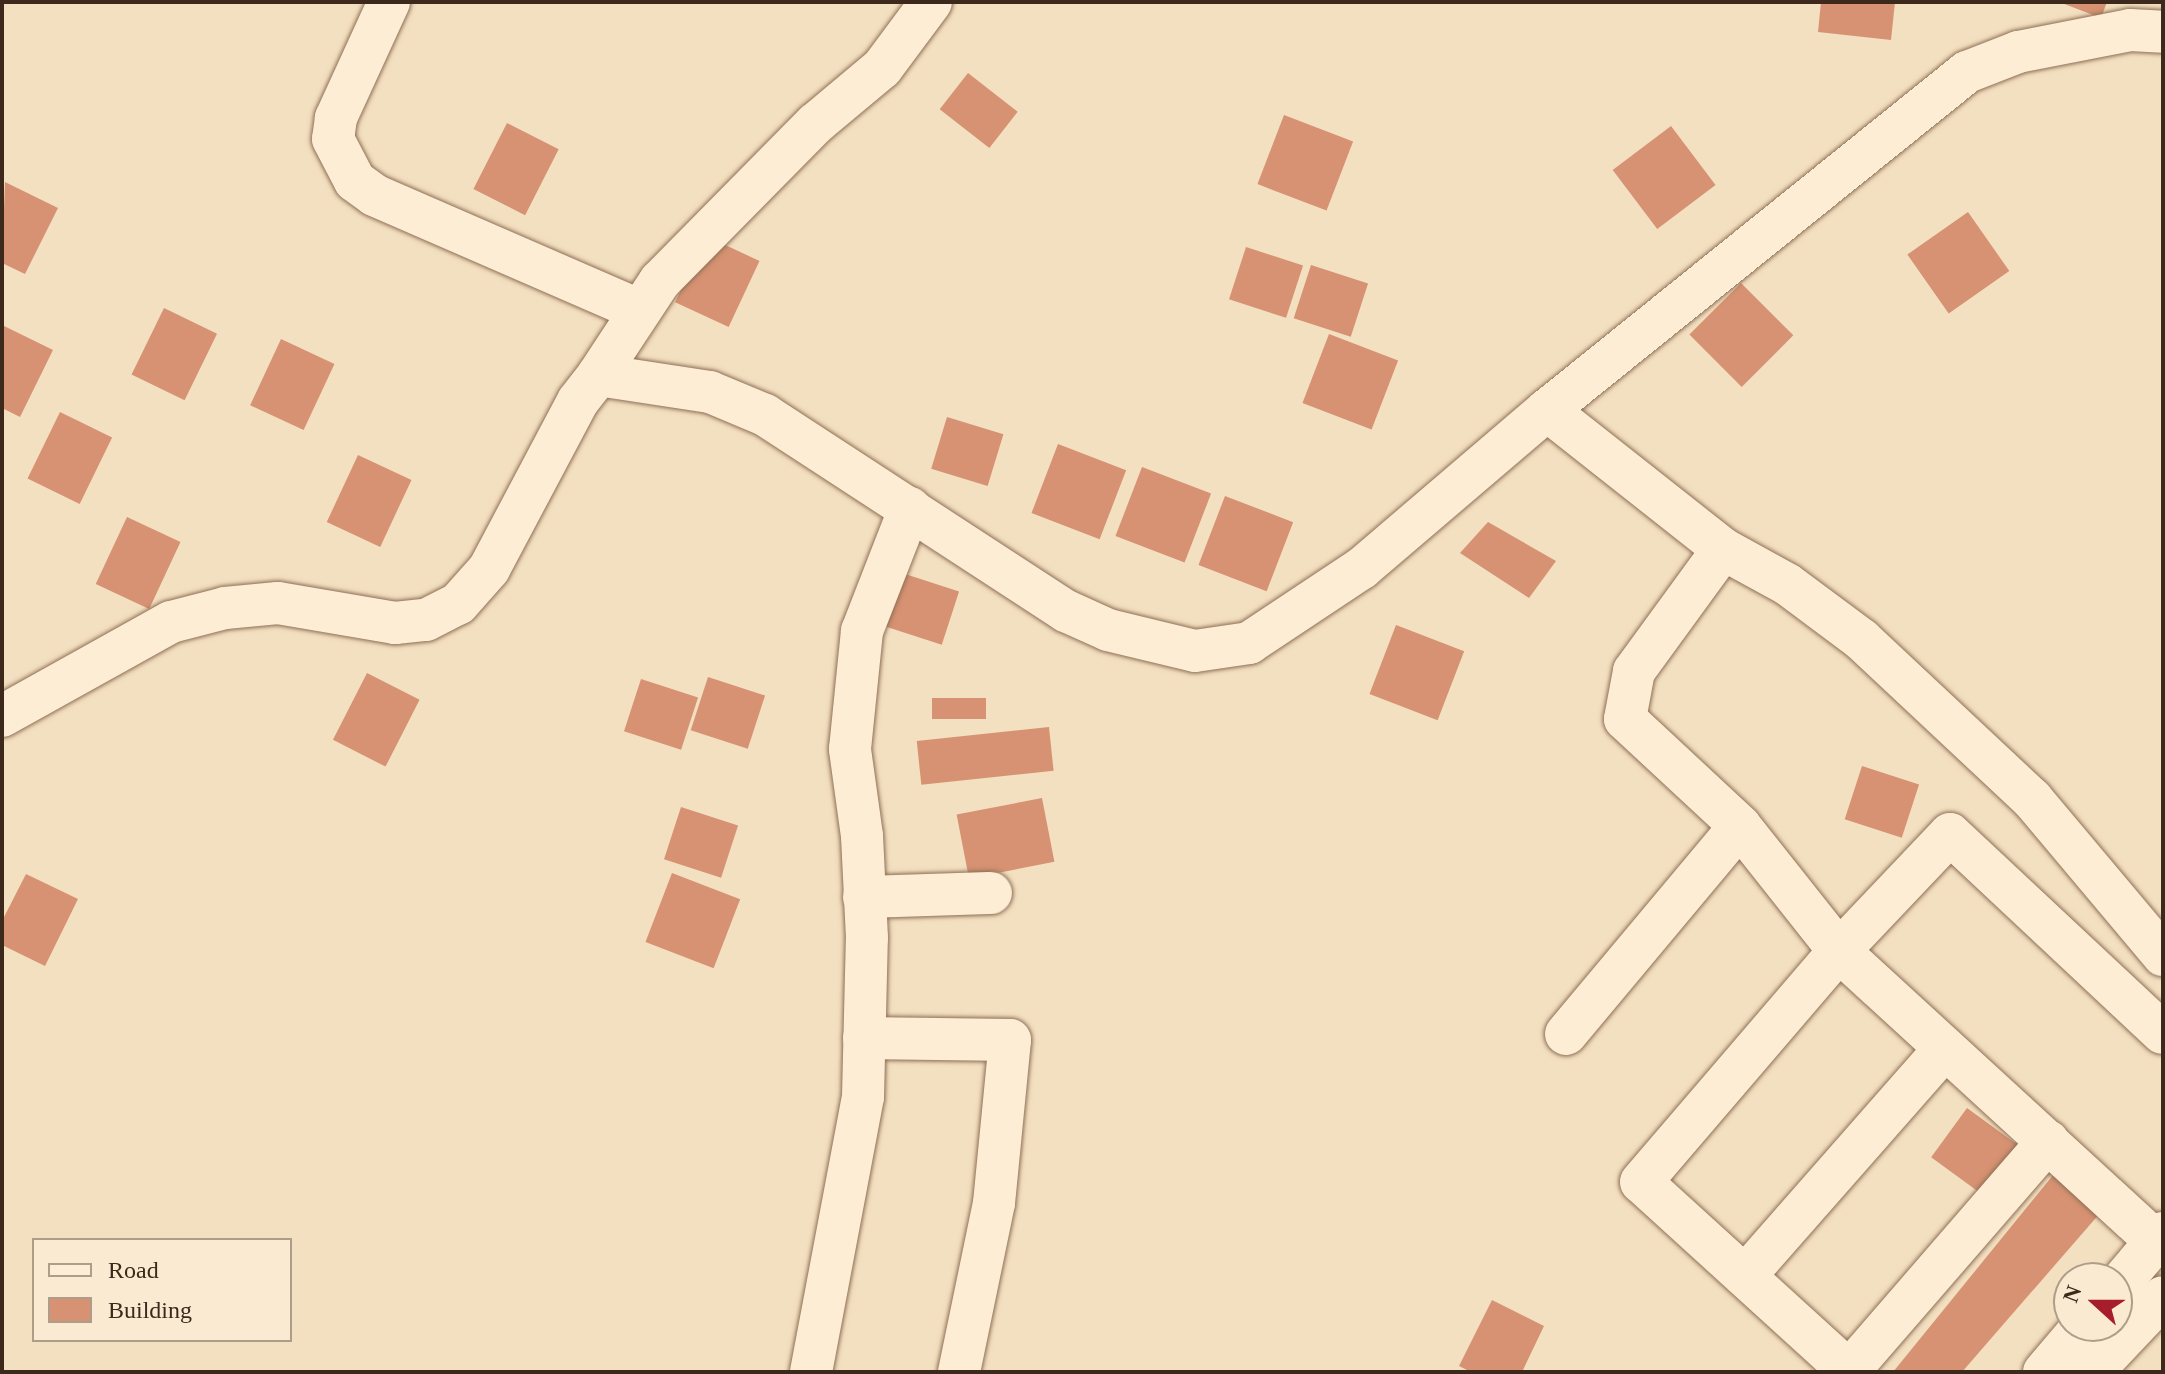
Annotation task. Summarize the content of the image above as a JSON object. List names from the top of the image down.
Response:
{
  "legend": ["Road", "Building"],
  "north": "left"
}
